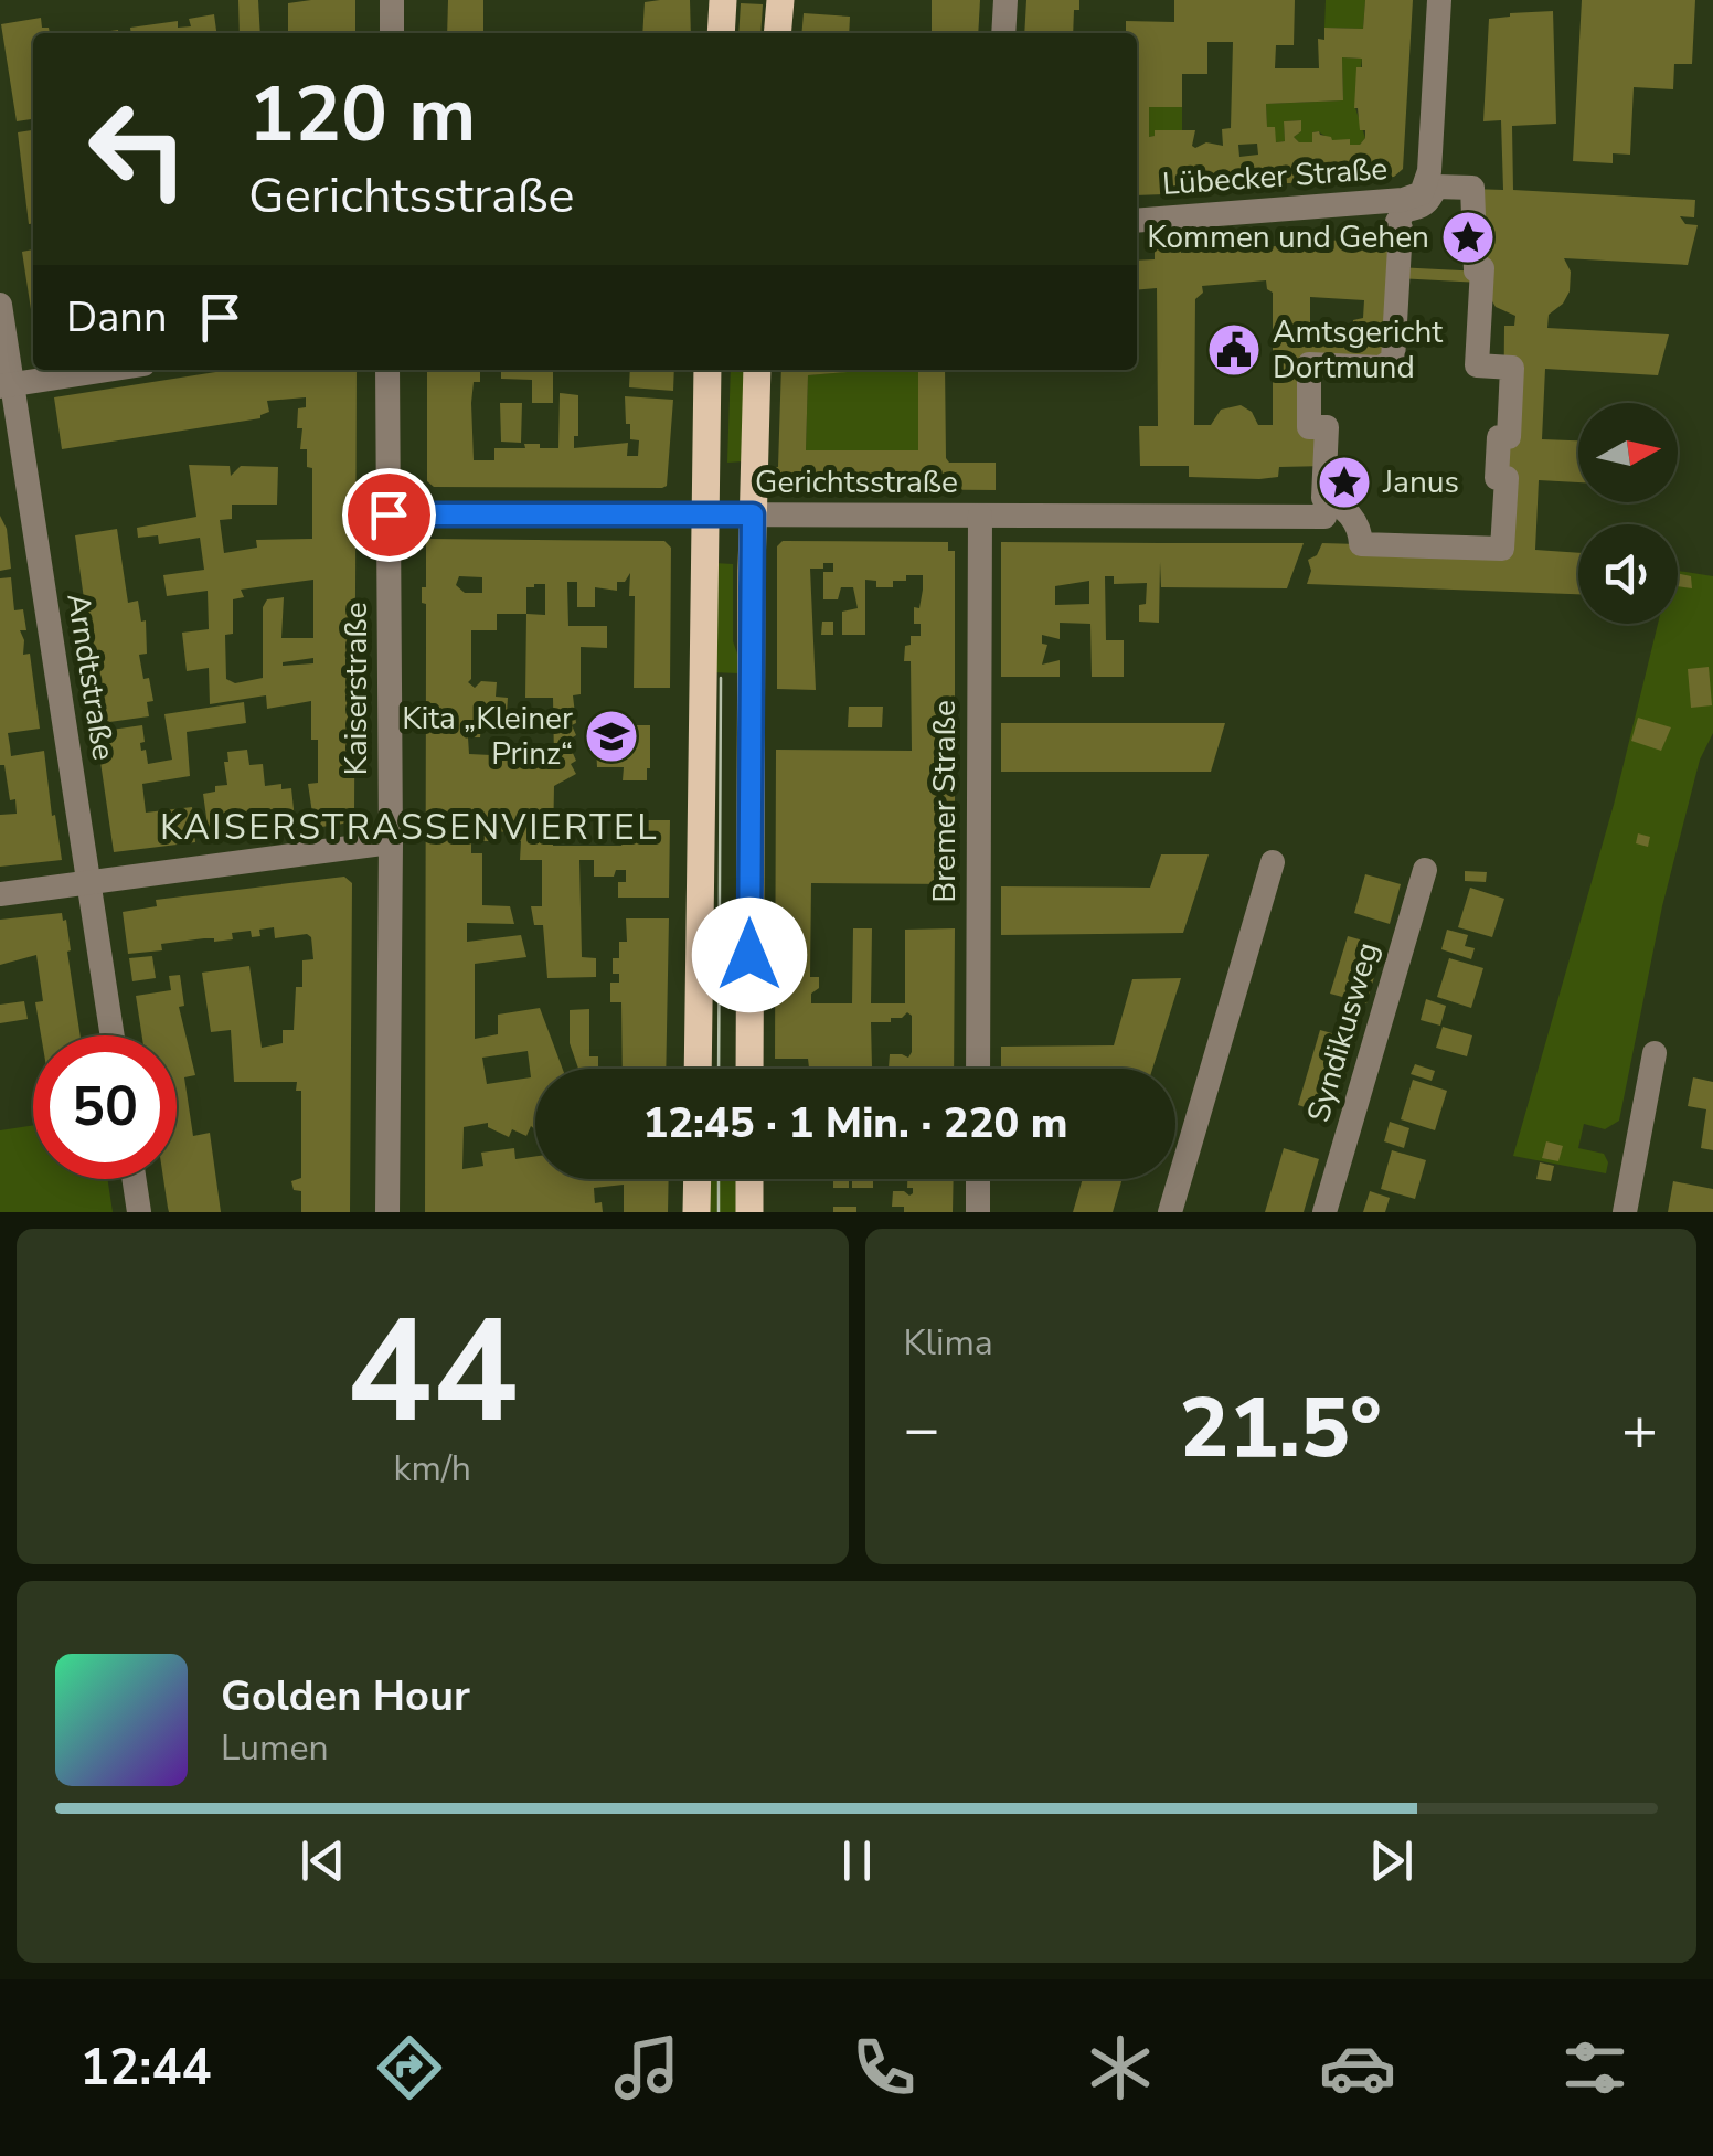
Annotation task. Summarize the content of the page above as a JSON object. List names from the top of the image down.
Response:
{
  "streets": {
    "street": [
      "Lübecker Straße",
      "Gerichtsstraße",
      "Arndtstraße",
      "Kaiserstraße",
      "Bremer Straße",
      "Syndikusweg"
    ]
  },
  "crossings": [
    ["Gerichtsstraße", "Kaiserstraße"],
    ["Gerichtsstraße", "Bremer Straße"]
  ],
  "districts": ["KAISERSTRASSENVIERTEL"],
  "places": {
    "place": ["Kommen und Gehen", "Janus"],
    "public building": ["Amtsgericht Dortmund"],
    "school or university": ["Kita „Kleiner Prinz“"]
  },
  "north": "right",
  "page": {
    "turn": ["120 m", "Gerichtsstraße"],
    "then": "Dann",
    "limit": "50",
    "trip": "12:45 · 1 Min. · 220 m",
    "tile": [
      ["44", "km/h"],
      "Klima"
    ],
    "heat": ["−", "21.5°", "+"],
    "song": ["Golden Hour", "Lumen"],
    "tabs": "12:44"
  }
}
